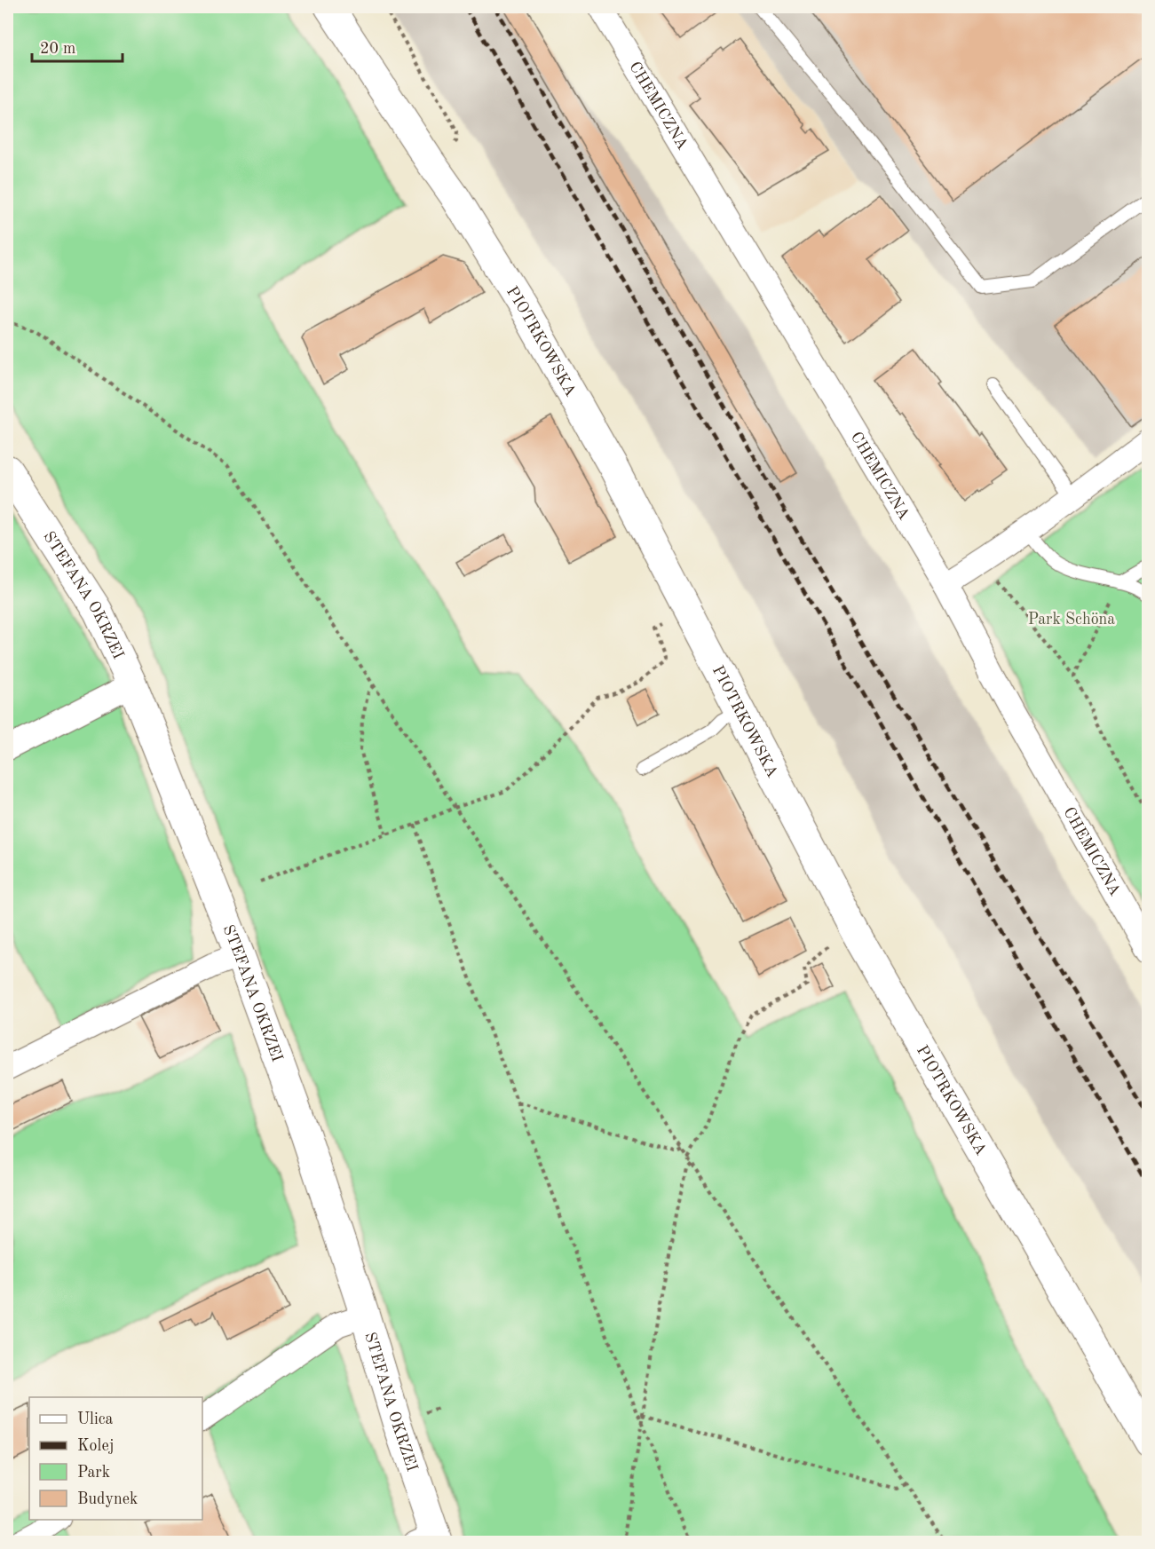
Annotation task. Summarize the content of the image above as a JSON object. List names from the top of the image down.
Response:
{
  "streets": {
    "street": ["CHEMICZNA", "PIOTRKOWSKA", "STEFANA OKRZEI"]
  },
  "parks": ["Park Schöna"],
  "legend": [
    "Ulica",
    "Kolej",
    "Park",
    "Budynek"
  ],
  "scale_bar": "20 m"
}
